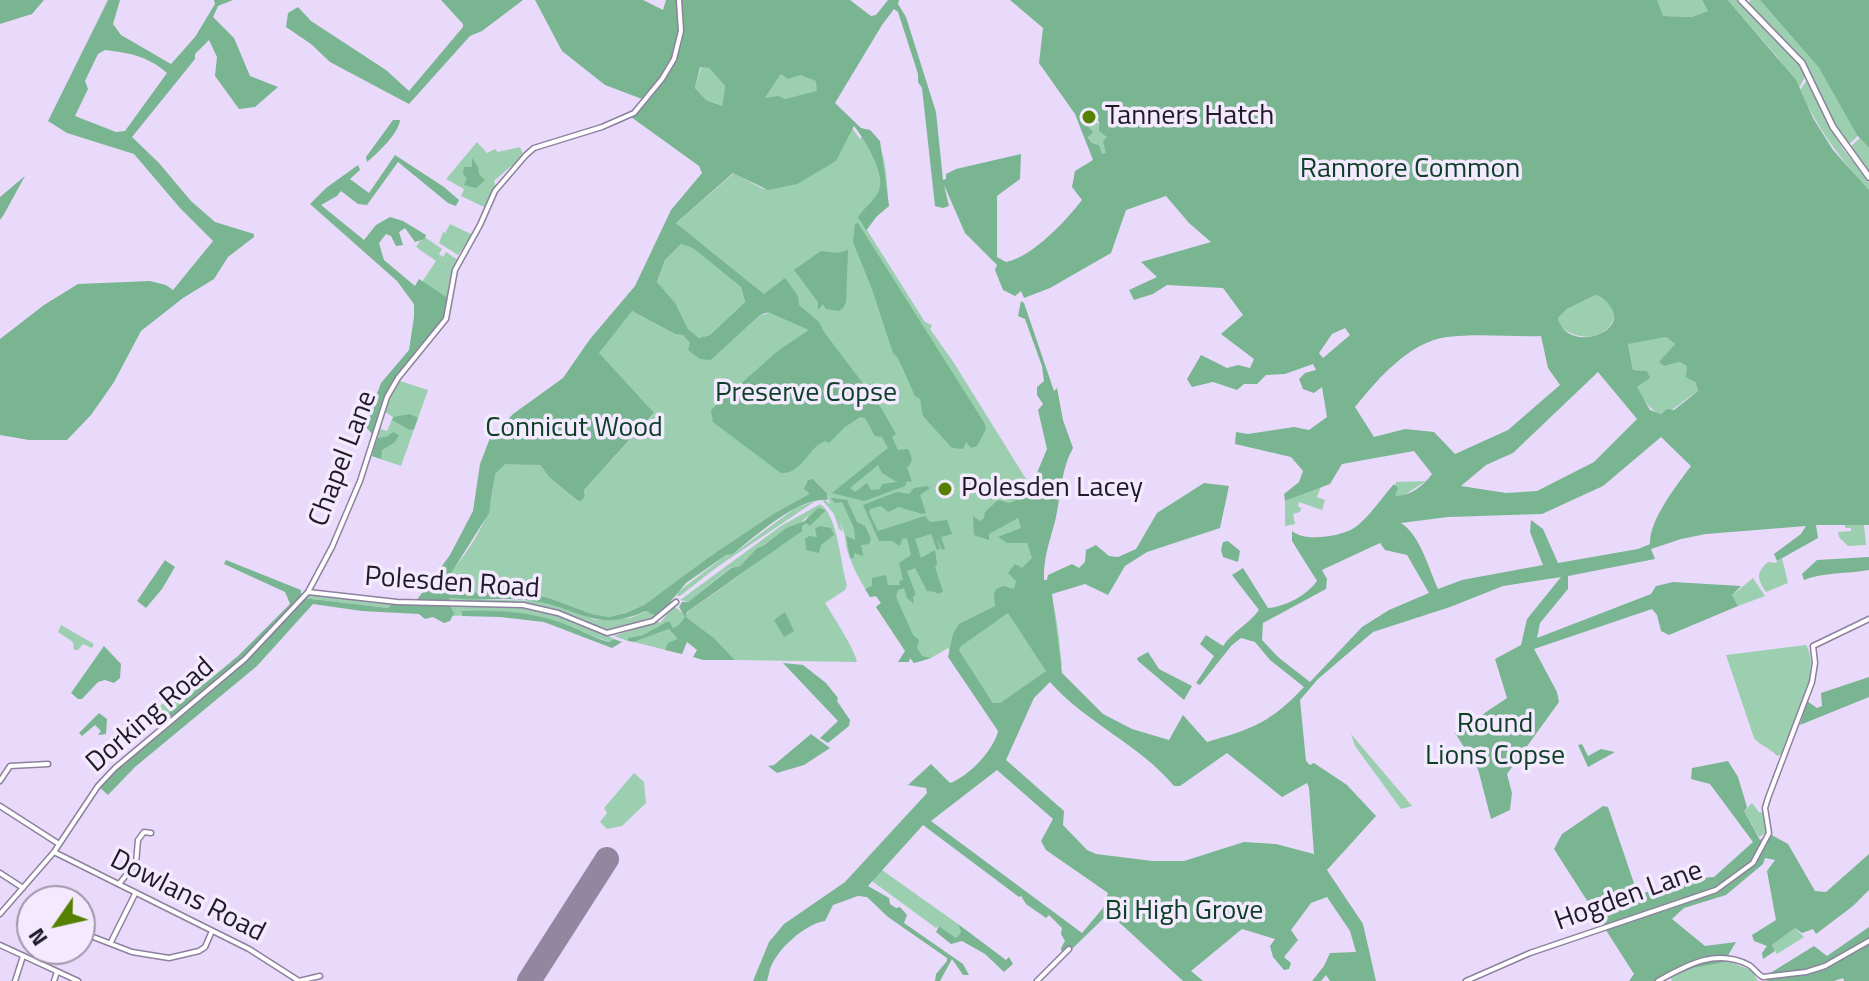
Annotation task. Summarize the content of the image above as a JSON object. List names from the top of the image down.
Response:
{
  "streets": {
    "street": [
      "Chapel Lane",
      "Polesden Road",
      "Dorking Road",
      "Dowlans Road",
      "Hogden Lane"
    ]
  },
  "crossings": [
    ["Chapel Lane", "Polesden Road"],
    ["Chapel Lane", "Dorking Road"],
    ["Polesden Road", "Dorking Road"],
    ["Dorking Road", "Dowlans Road"]
  ],
  "parks": [
    "Ranmore Common",
    "Preserve Copse",
    "Connicut Wood",
    "Round Lions Copse",
    "Bi High Grove"
  ],
  "places": ["Tanners Hatch", "Polesden Lacey"],
  "north": "bottom left"
}
